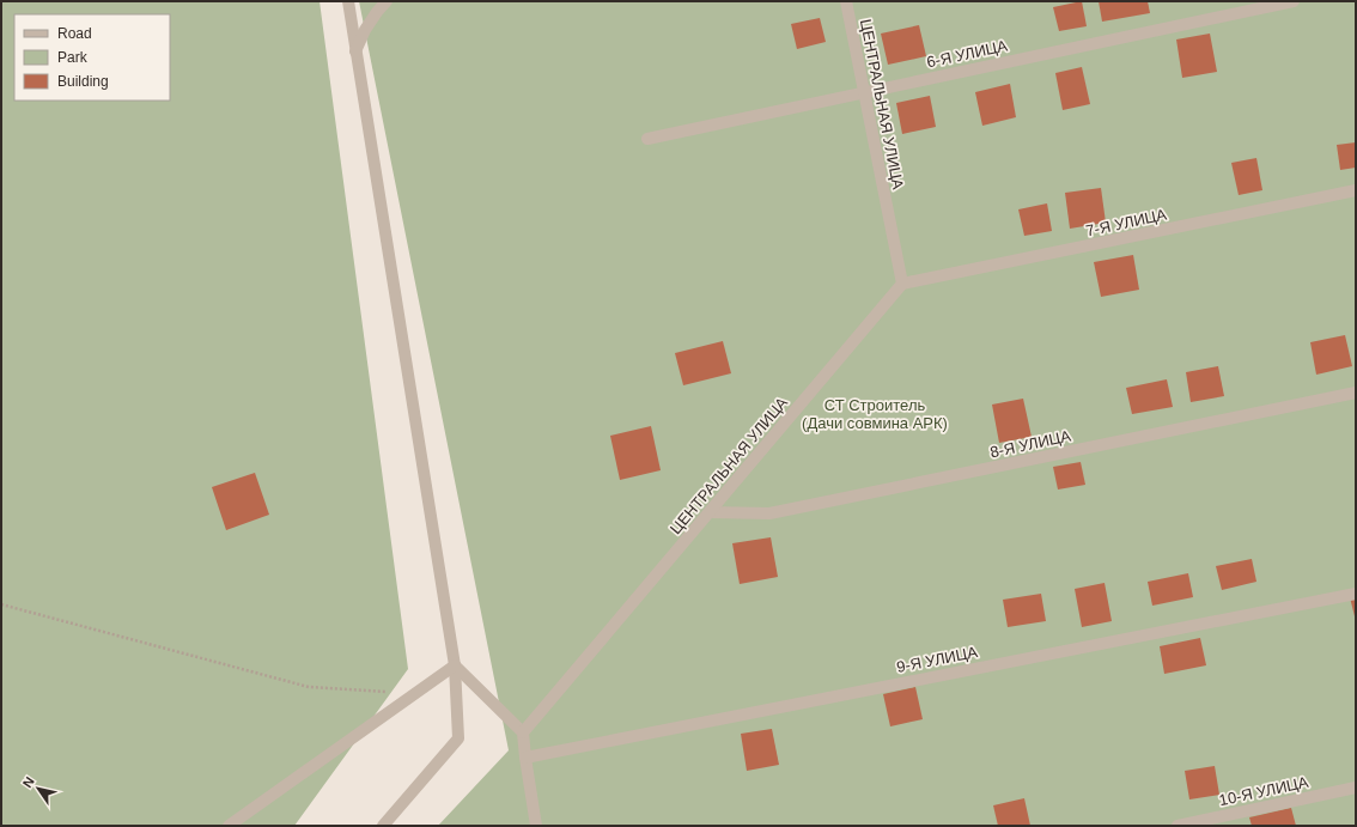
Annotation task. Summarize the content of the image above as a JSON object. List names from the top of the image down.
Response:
{
  "streets": {
    "street": [
      "6-Я УЛИЦА",
      "ЦЕНТРАЛЬНАЯ УЛИЦА",
      "7-Я УЛИЦА",
      "8-Я УЛИЦА",
      "9-Я УЛИЦА",
      "10-Я УЛИЦА"
    ]
  },
  "crossings": [
    ["6-Я УЛИЦА", "ЦЕНТРАЛЬНАЯ УЛИЦА"],
    ["ЦЕНТРАЛЬНАЯ УЛИЦА", "7-Я УЛИЦА"],
    ["ЦЕНТРАЛЬНАЯ УЛИЦА", "8-Я УЛИЦА"]
  ],
  "parks": ["СТ Строитель (Дачи совмина АРК)"],
  "legend": ["Road", "Park", "Building"],
  "north": "top left"
}
